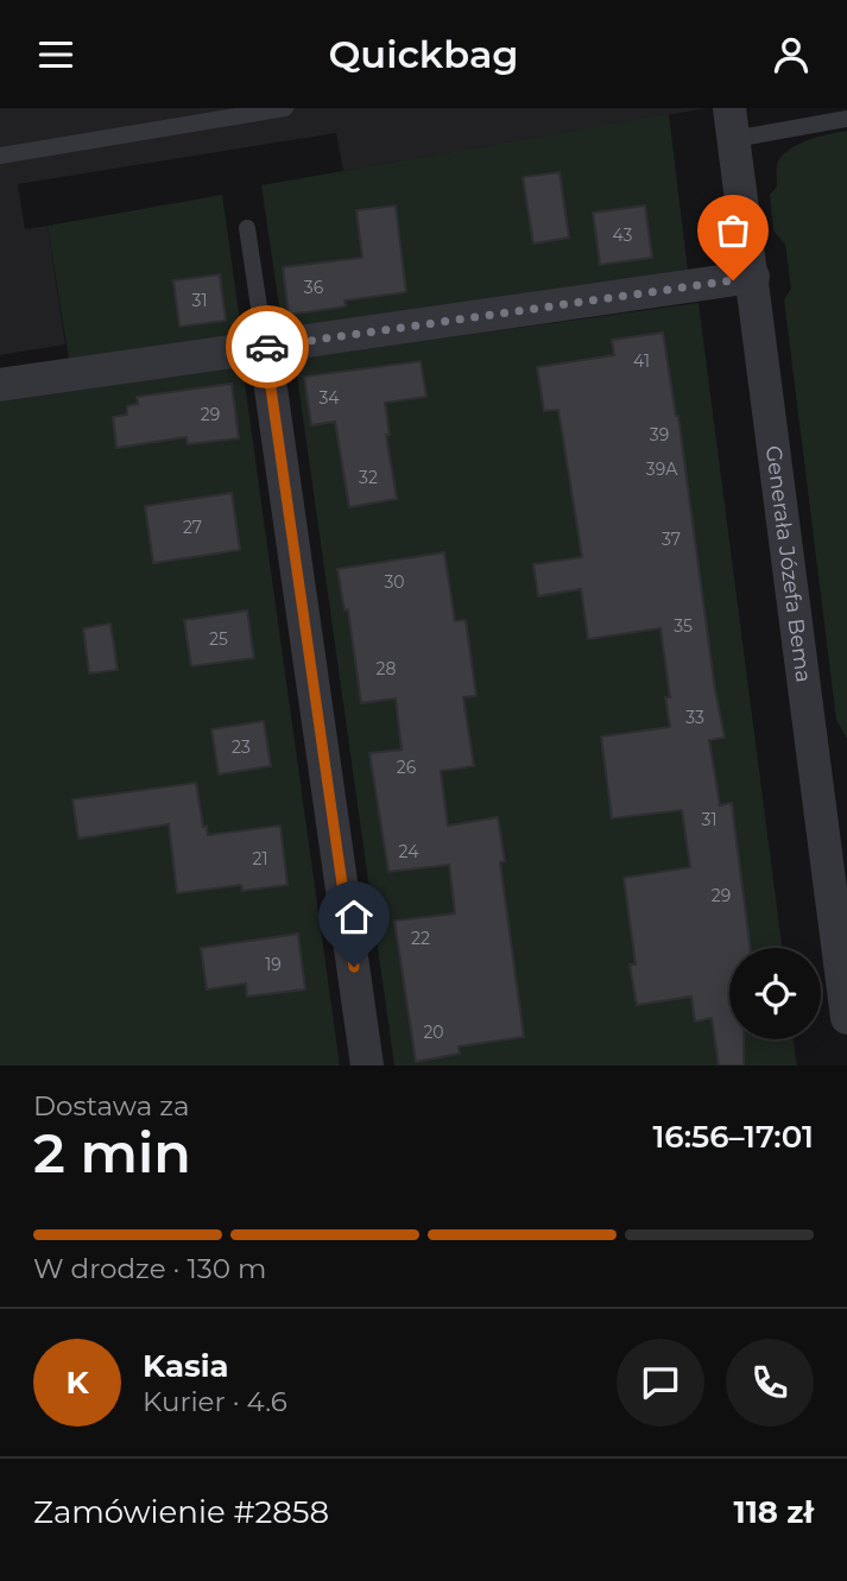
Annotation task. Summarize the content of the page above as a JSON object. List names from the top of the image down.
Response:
{
  "streets": {
    "street": ["Generała Józefa Bema"]
  },
  "house_numbers": [
    "43",
    "36",
    "31",
    "41",
    "34",
    "29",
    "39",
    "39A",
    "32",
    "27",
    "37",
    "30",
    "35",
    "25",
    "28",
    "33",
    "23",
    "26",
    "31",
    "24",
    "21",
    "29",
    "22",
    "19",
    "20"
  ],
  "page": {
    "header": "Quickbag",
    "heading": ["2 min", "Dostawa za", "16:56–17:01"],
    "panel": [
      "Kasia",
      "Kurier · 4.6",
      "Zamówienie #2858",
      "118 zł"
    ],
    "bar": "W drodze · 130 m",
    "round": "K"
  }
}
